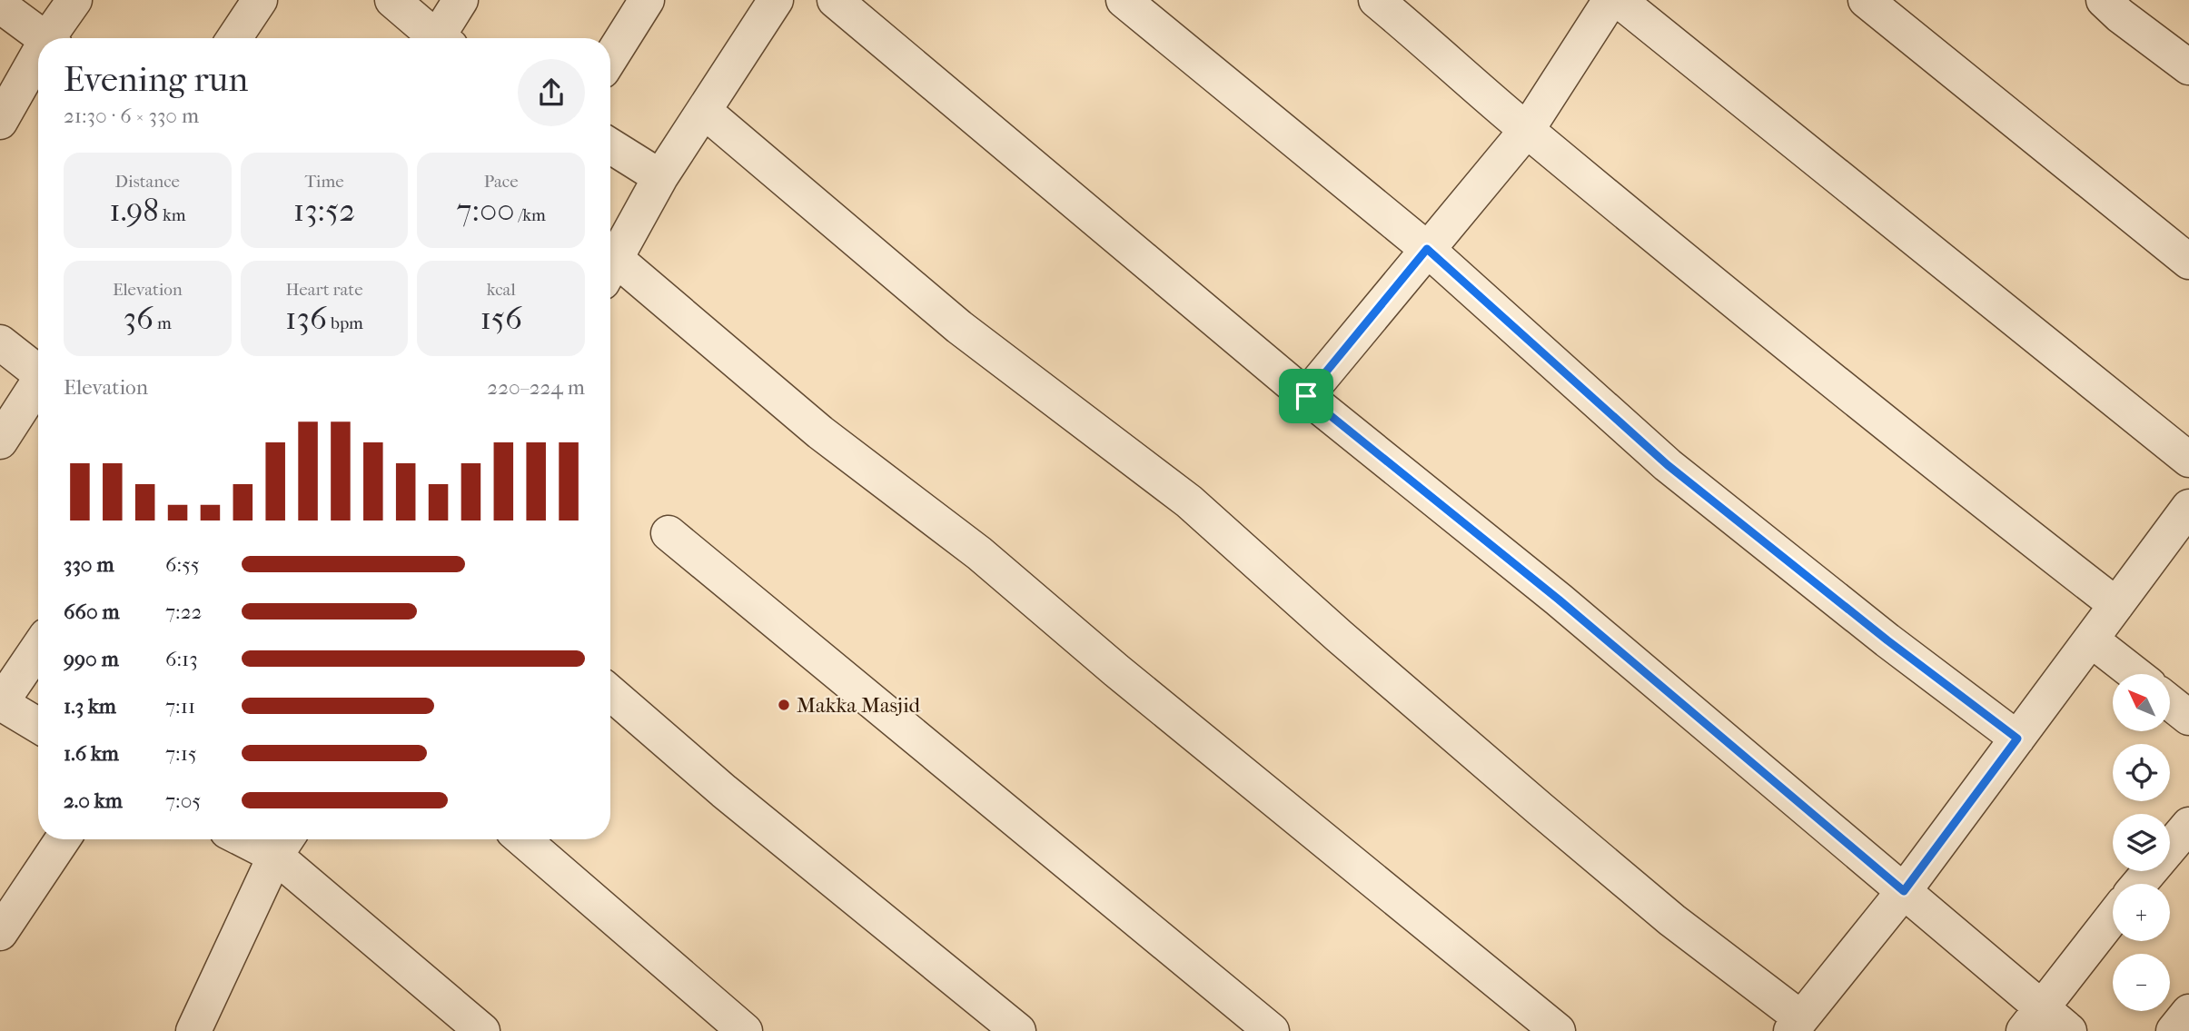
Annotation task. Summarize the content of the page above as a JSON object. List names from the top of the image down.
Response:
{
  "places": ["Makka Masjid"],
  "north": "top left",
  "page": {
    "heading": ["Evening run", "21:30 · 6 × 330 m"],
    "stats": [
      ["Distance", "1.98 km"],
      ["Time", "13:52"],
      ["Pace", "7:00 /km"],
      ["Elevation", "36 m"],
      ["Heart rate", "136 bpm"],
      ["kcal", "156"]
    ],
    "chart": ["Elevation", "220–224 m"],
    "list": [
      {
        "name": "330 m",
        "note": "6:55"
      },
      {
        "name": "660 m",
        "note": "7:22"
      },
      {
        "name": "990 m",
        "note": "6:13"
      },
      {
        "name": "1.3 km",
        "note": "7:11"
      },
      {
        "name": "1.6 km",
        "note": "7:15"
      },
      {
        "name": "2.0 km",
        "note": "7:05"
      }
    ],
    "map_buttons": ["+", "−"]
  }
}
